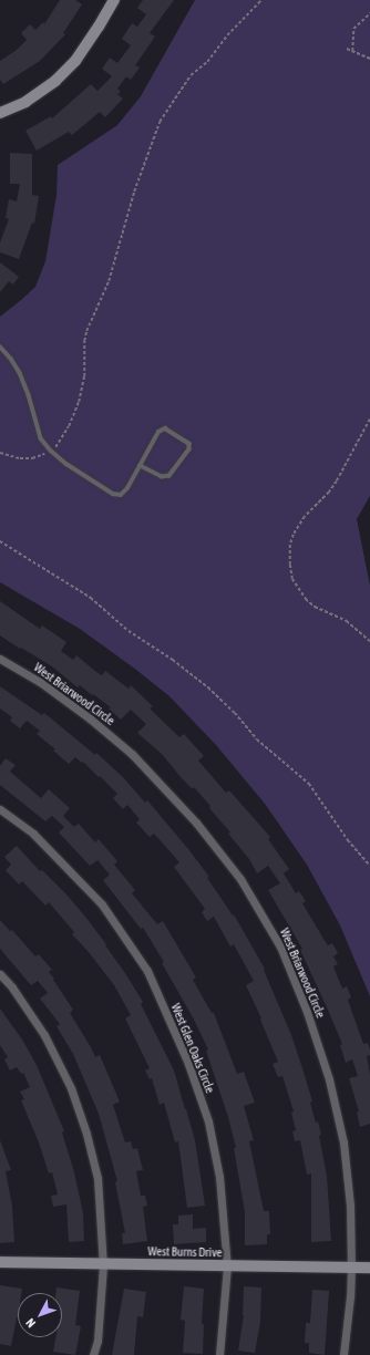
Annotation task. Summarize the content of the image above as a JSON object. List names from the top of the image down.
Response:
{
  "streets": {
    "street": ["West Briarwood Circle", "West Glen Oaks Circle", "West Burns Drive"]
  },
  "crossings": [
    ["West Briarwood Circle", "West Burns Drive"],
    ["West Glen Oaks Circle", "West Burns Drive"]
  ],
  "north": "bottom left"
}
